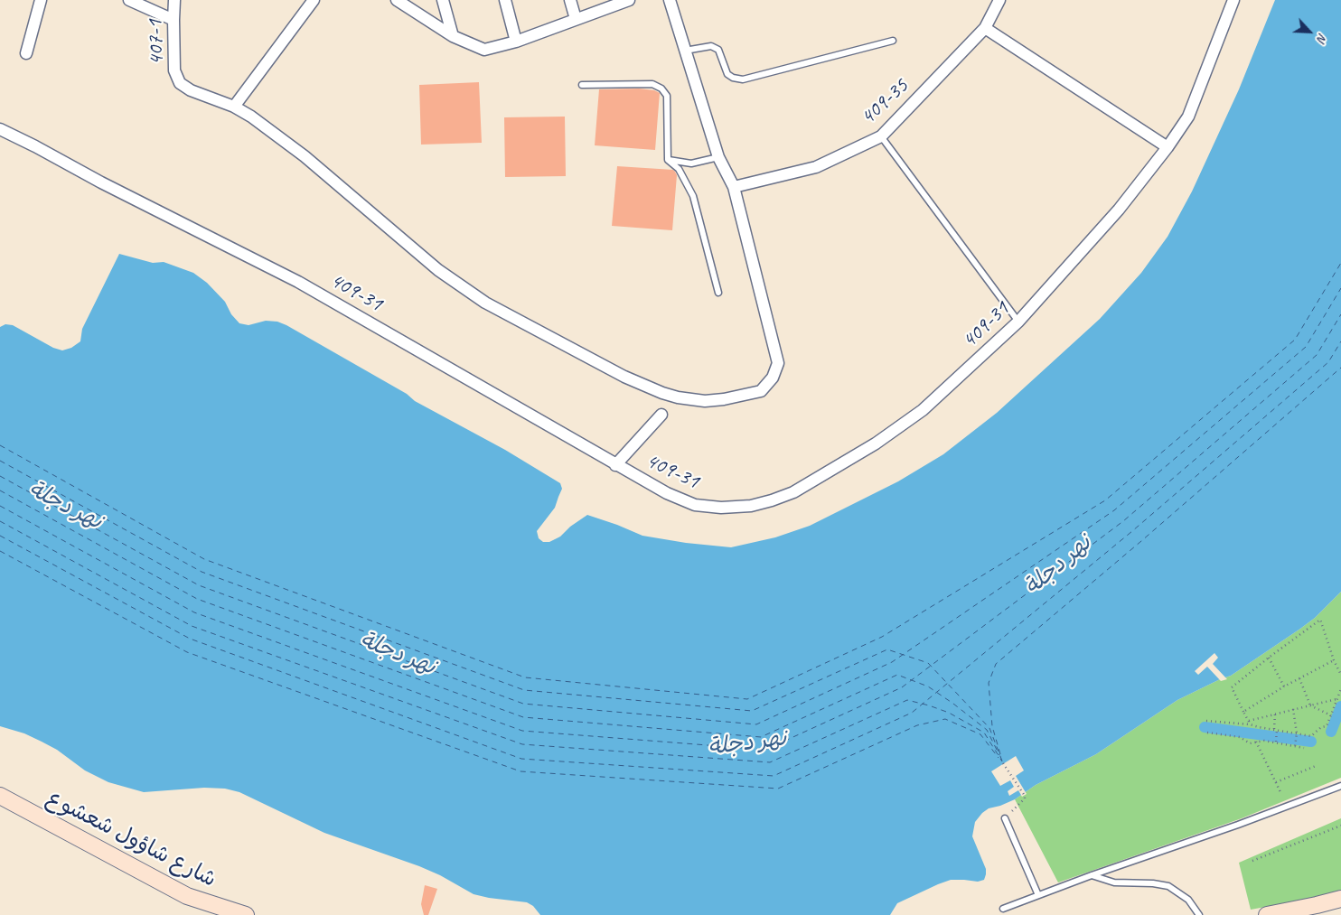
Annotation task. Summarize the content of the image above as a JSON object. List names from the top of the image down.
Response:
{
  "streets": {
    "street": [
      "407-1",
      "409-35",
      "409-31",
      "شارع شاؤول شعشوع"
    ]
  },
  "water": ["نهر دجلة"],
  "north": "bottom right"
}
